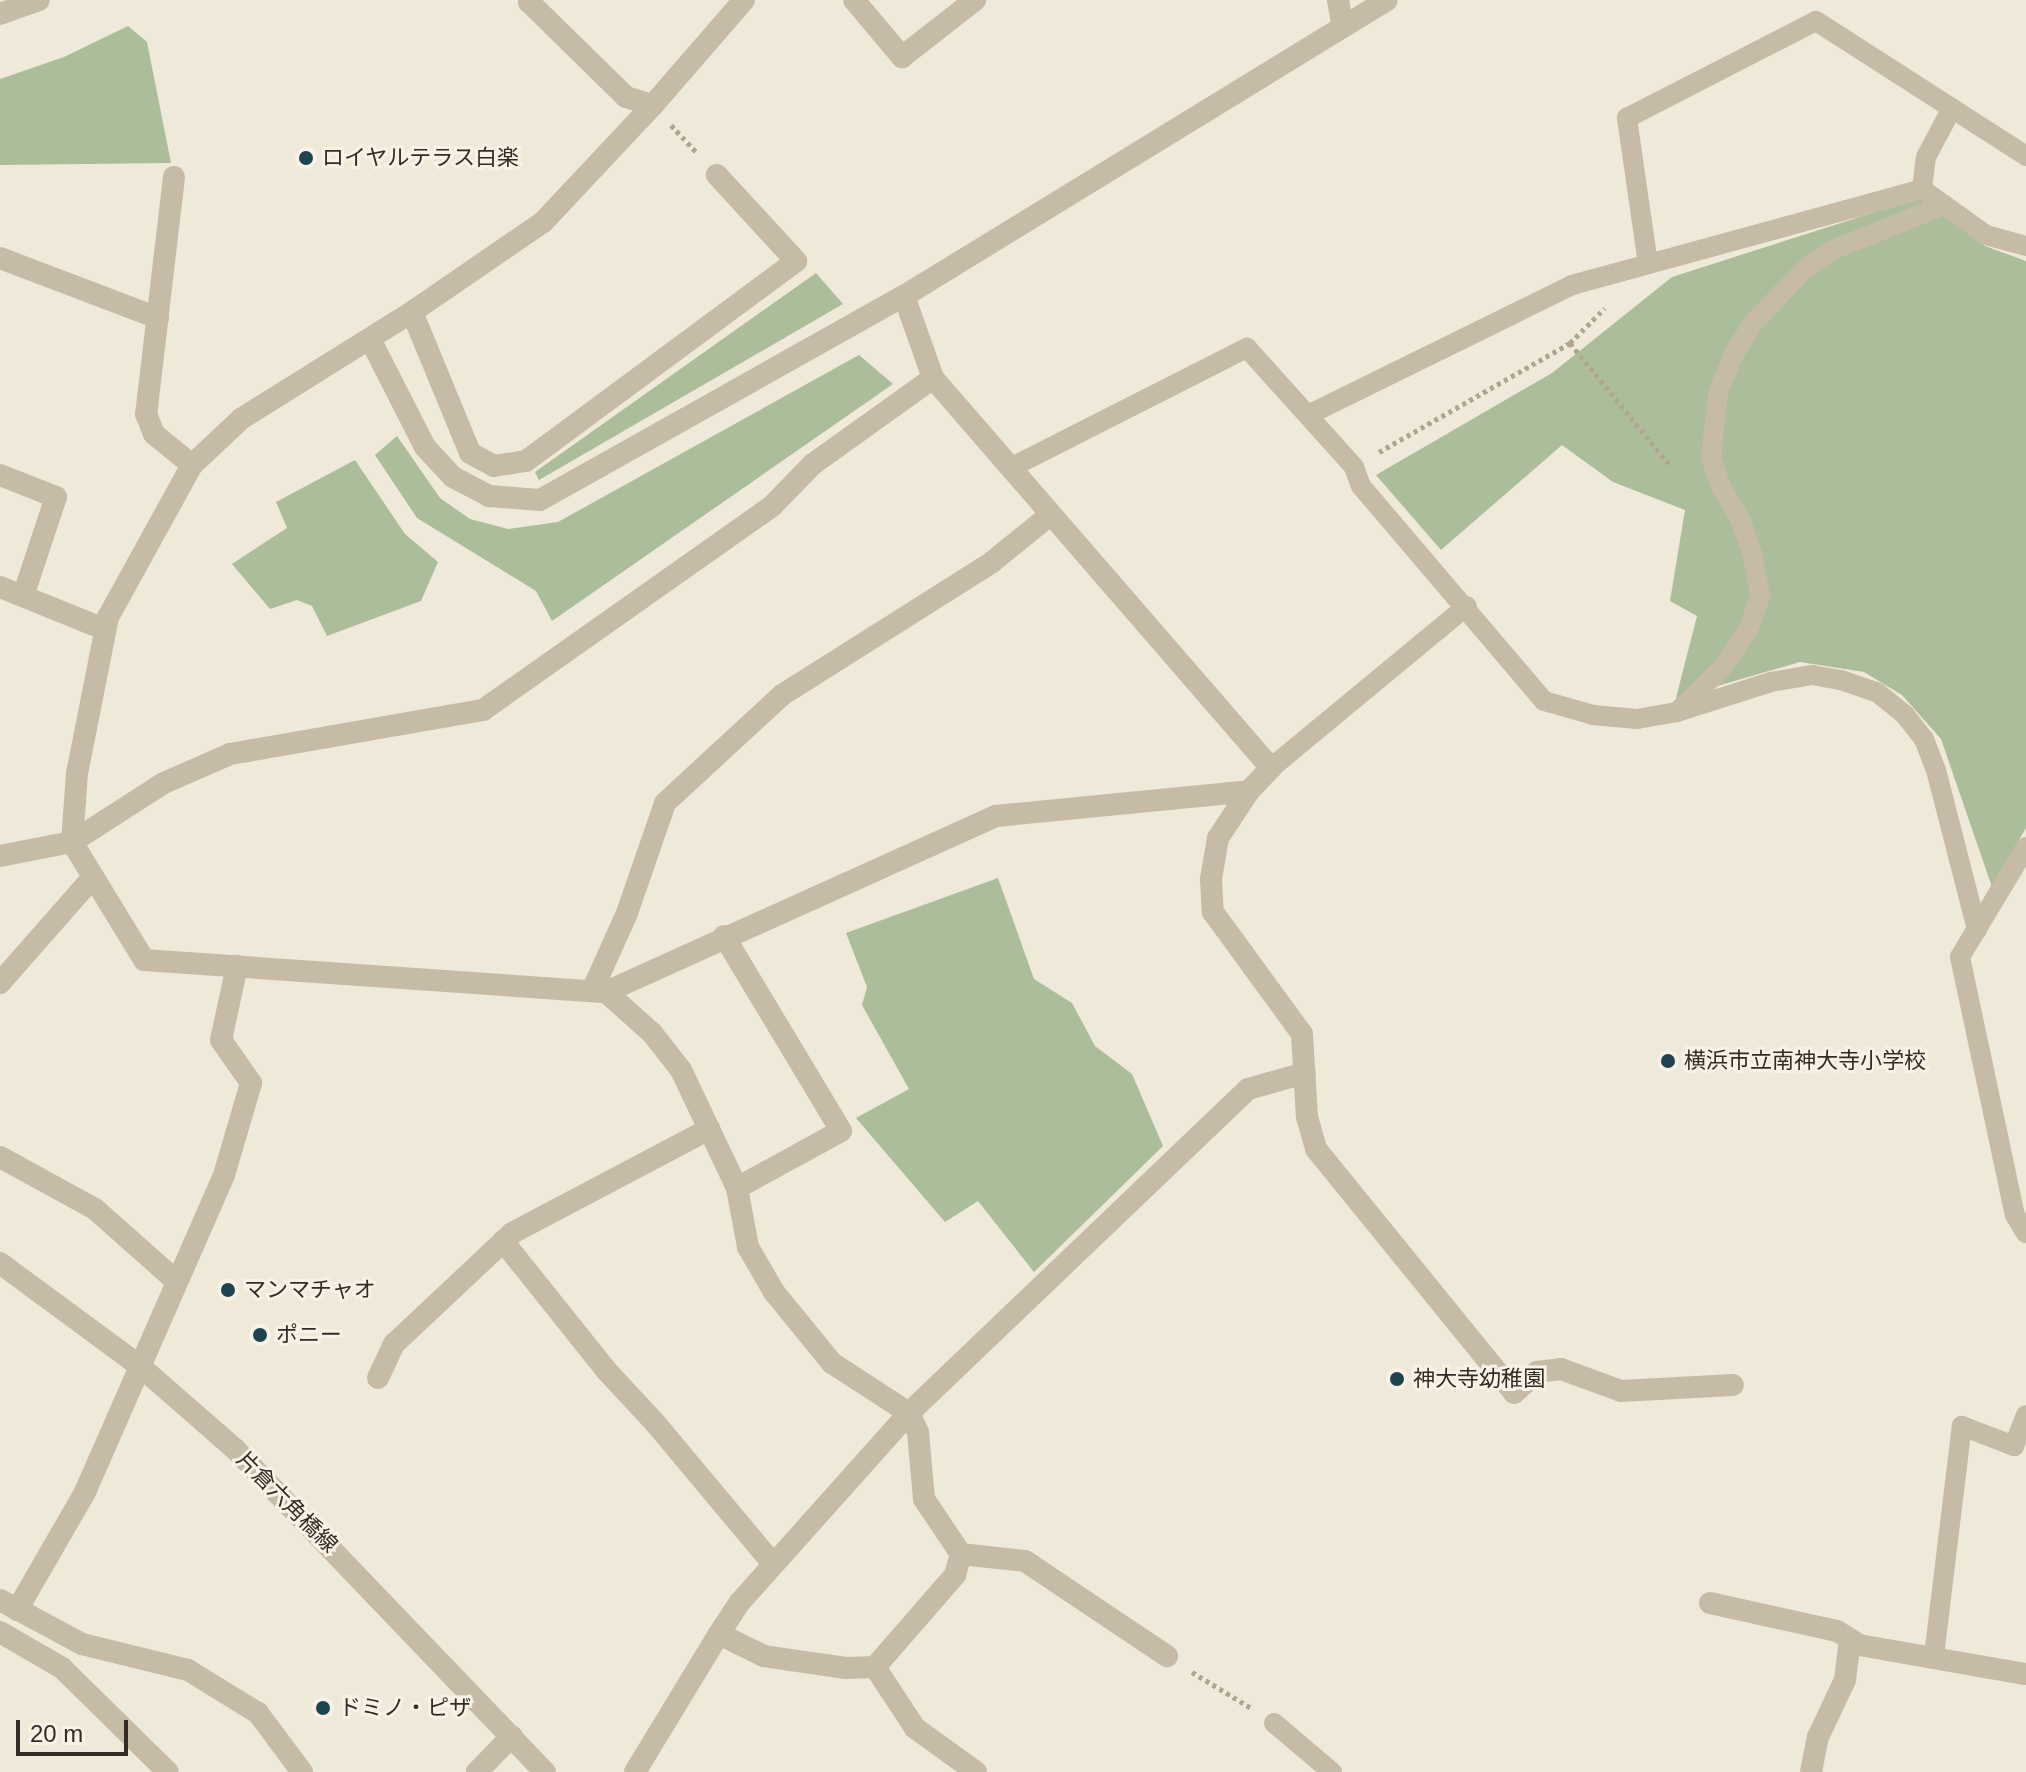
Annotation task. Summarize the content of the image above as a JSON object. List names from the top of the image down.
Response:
{
  "streets": {
    "street": ["片倉六角橋線"]
  },
  "places": [
    "ロイヤルテラス白楽",
    "横浜市立南神大寺小学校",
    "マンマチャオ",
    "ポニー",
    "神大寺幼稚園",
    "ドミノ・ピザ"
  ],
  "scale_bar": "20 m"
}
